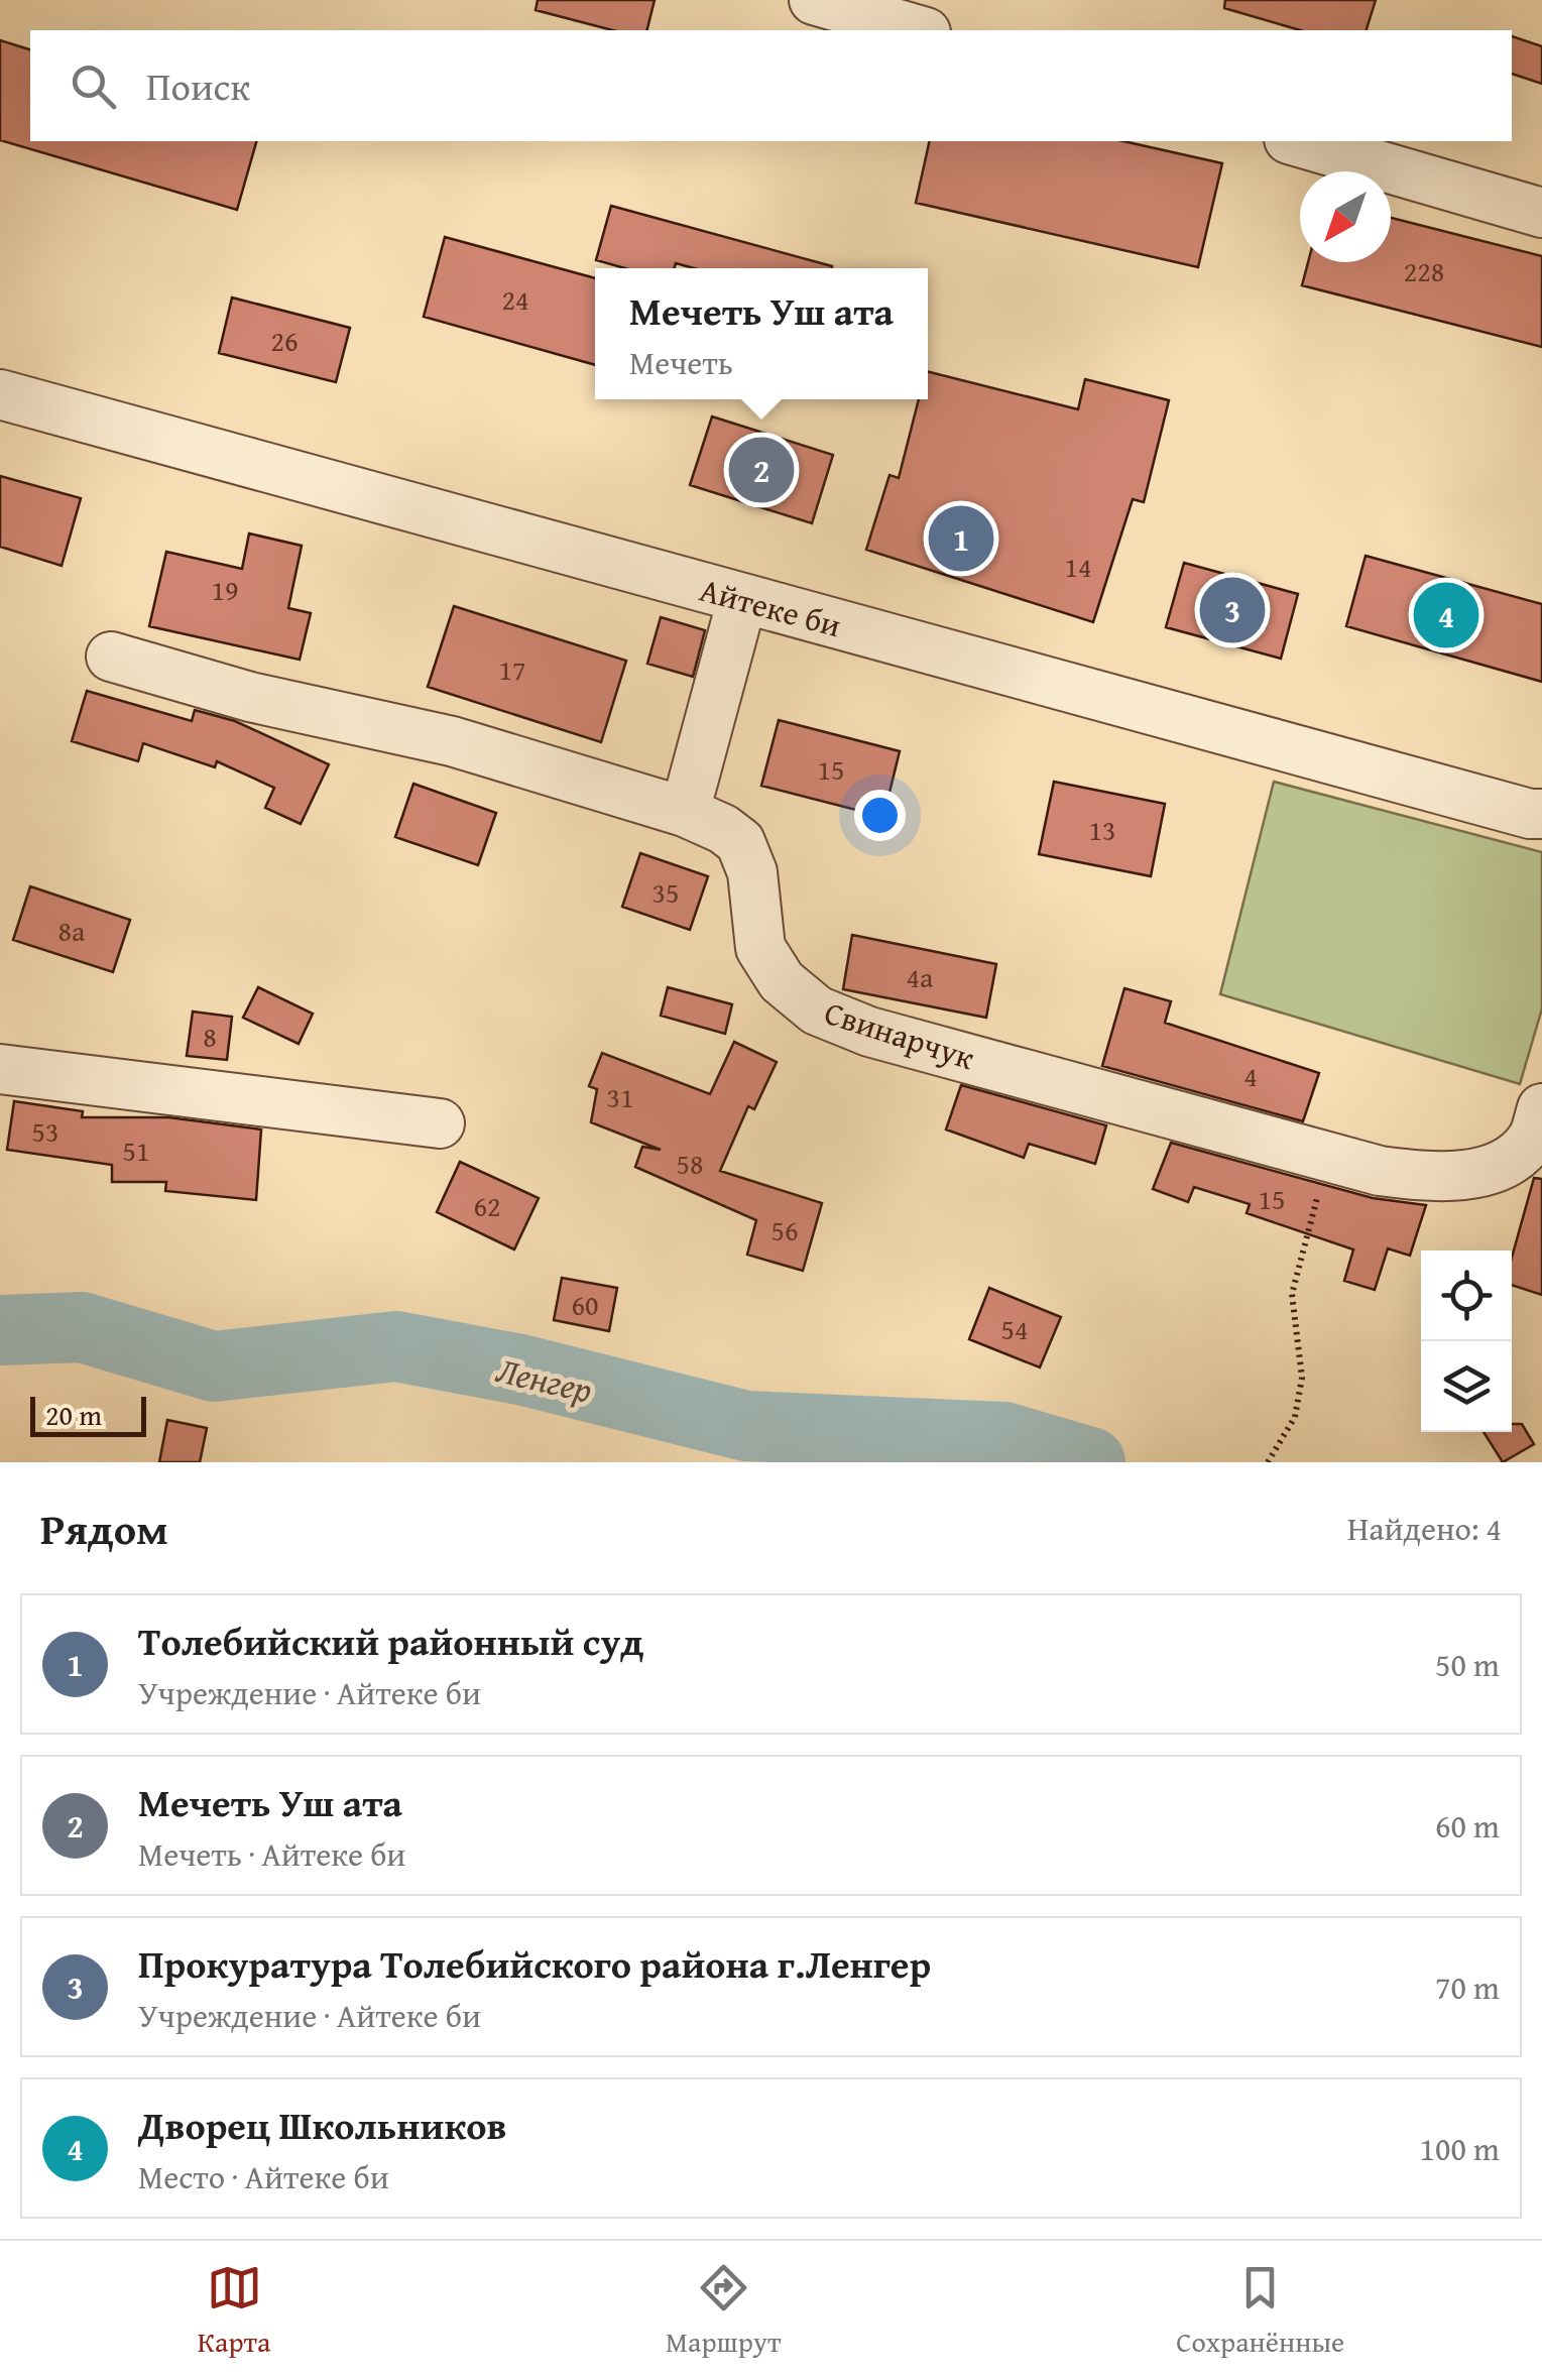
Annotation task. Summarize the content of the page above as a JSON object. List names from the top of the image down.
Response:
{
  "streets": {
    "street": ["Айтеке би", "Свинарчук"]
  },
  "water": ["Ленгер"],
  "house_numbers": [
    "228",
    "24",
    "26",
    "14",
    "19",
    "17",
    "15",
    "13",
    "35",
    "8а",
    "4а",
    "8",
    "4",
    "31",
    "53",
    "51",
    "58",
    "15",
    "62",
    "56",
    "60",
    "54"
  ],
  "scale_bar": "20 m",
  "north": "bottom left",
  "page": {
    "search": "Поиск",
    "popup": ["Мечеть Уш ата", "Мечеть"],
    "pins": [
      "2",
      "1",
      "3",
      "4"
    ],
    "scale": "20 m",
    "heading": ["Рядом", "Найдено: 4"],
    "list": [
      {
        "mark": "1",
        "name": "Толебийский районный суд",
        "note": "Учреждение · Айтеке би",
        "value": "50 m"
      },
      {
        "mark": "2",
        "name": "Мечеть Уш ата",
        "note": "Мечеть · Айтеке би",
        "value": "60 m"
      },
      {
        "mark": "3",
        "name": "Прокуратура Толебийского района г.Ленгер",
        "note": "Учреждение · Айтеке би",
        "value": "70 m"
      },
      {
        "mark": "4",
        "name": "Дворец Школьников",
        "note": "Место · Айтеке би",
        "value": "100 m"
      }
    ],
    "nav": ["Карта", "Маршрут", "Сохранённые"]
  }
}
